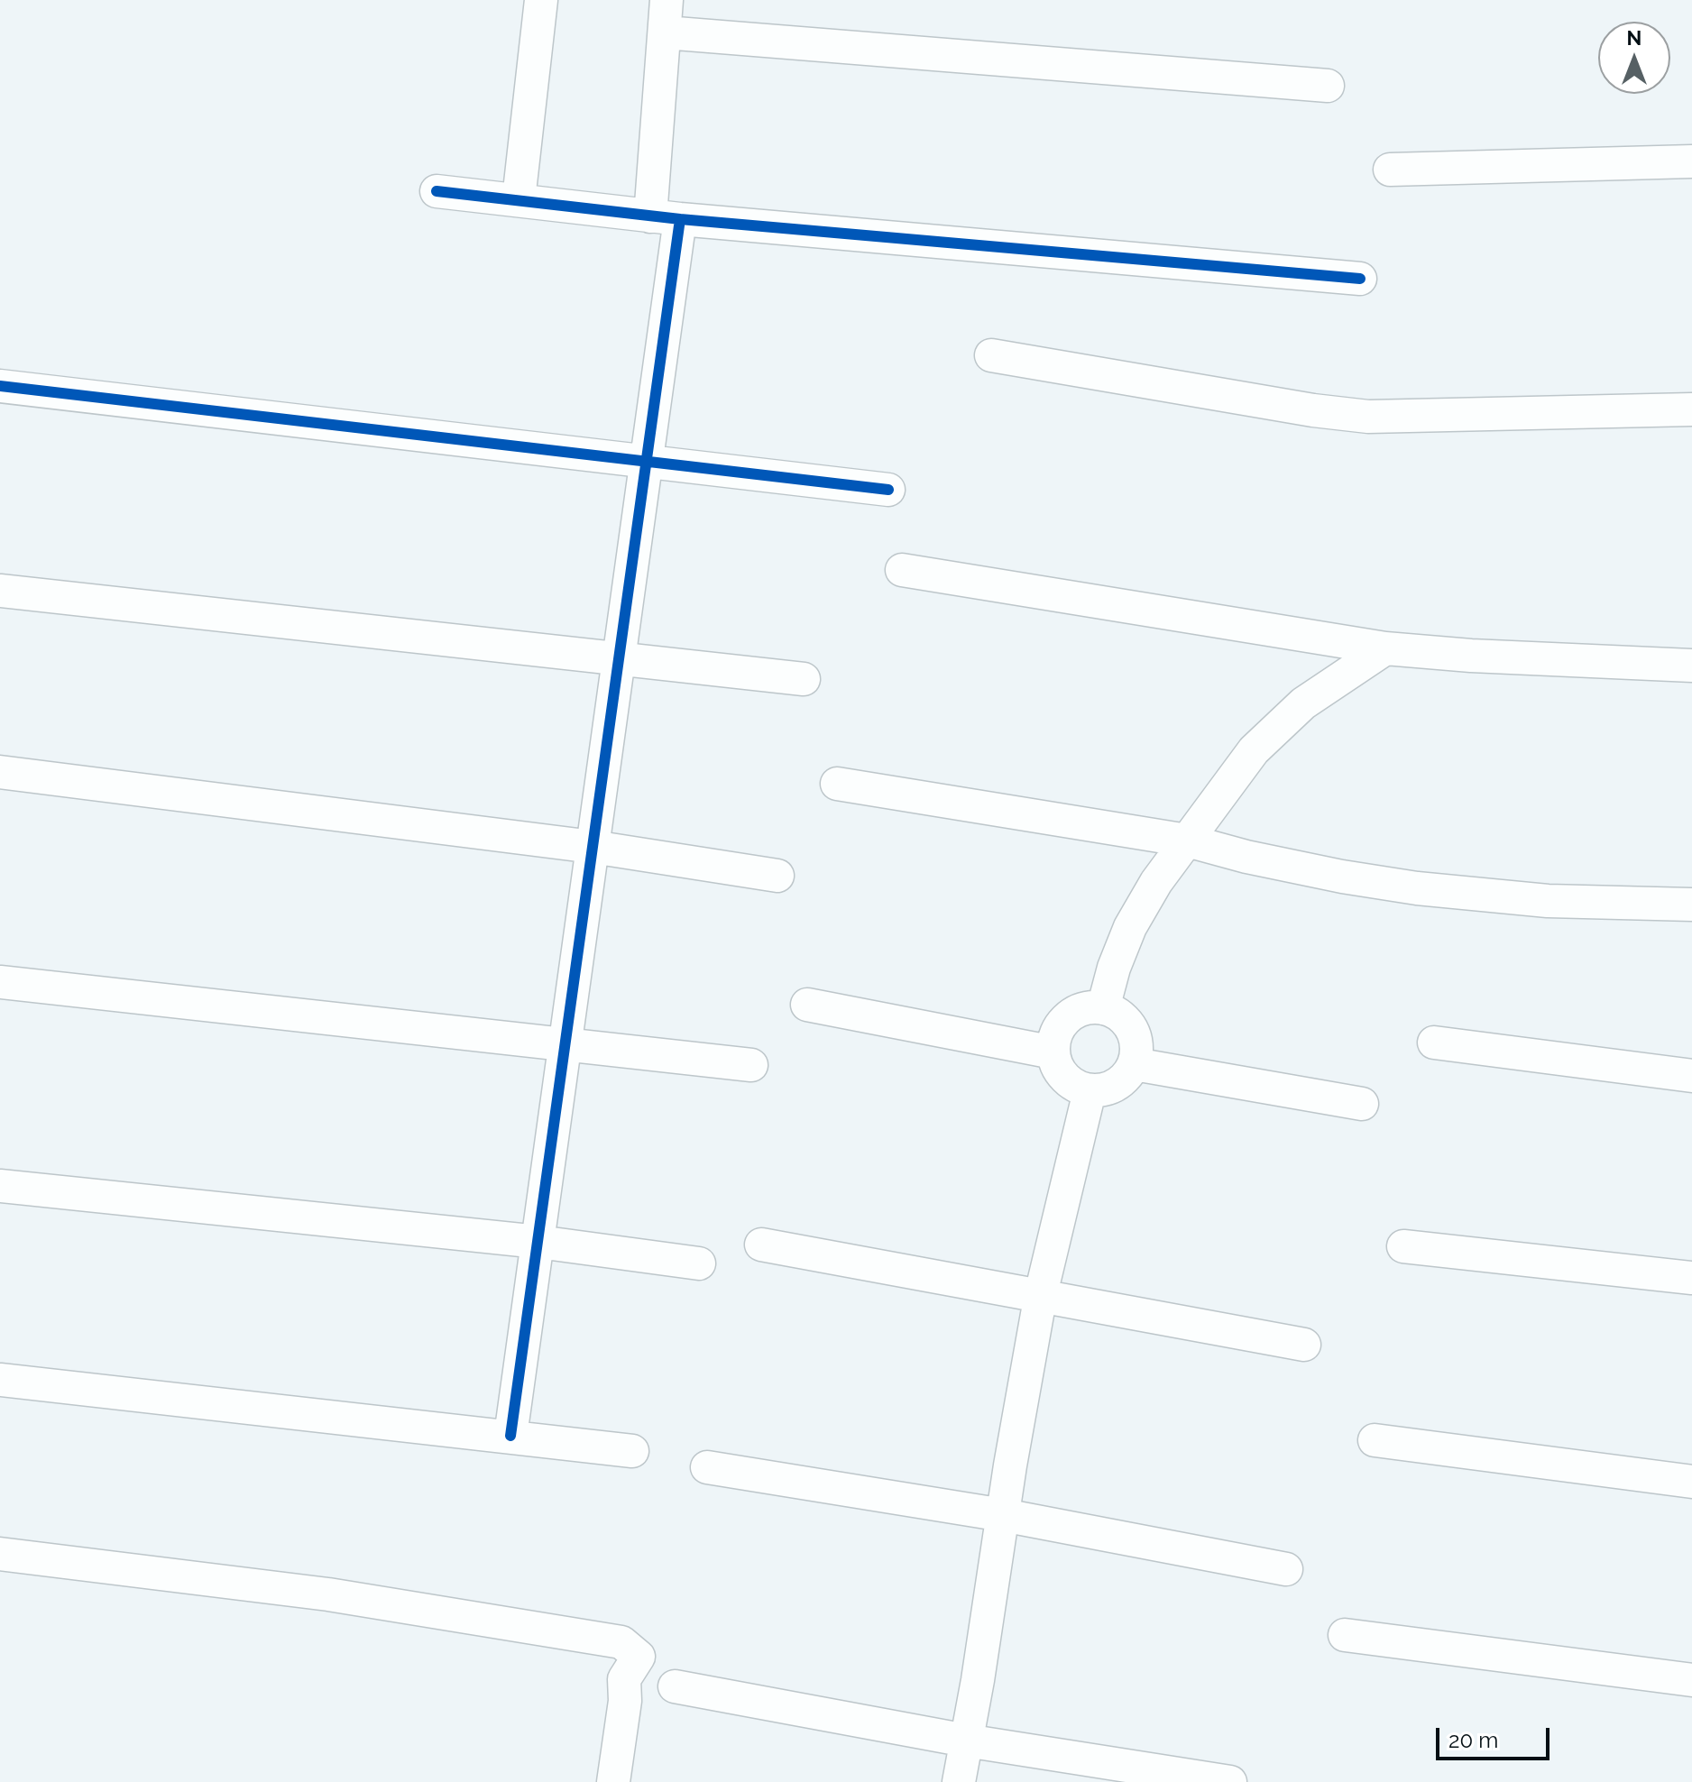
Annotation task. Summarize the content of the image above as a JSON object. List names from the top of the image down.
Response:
{
  "scale_bar": "20 m",
  "north": "top"
}
